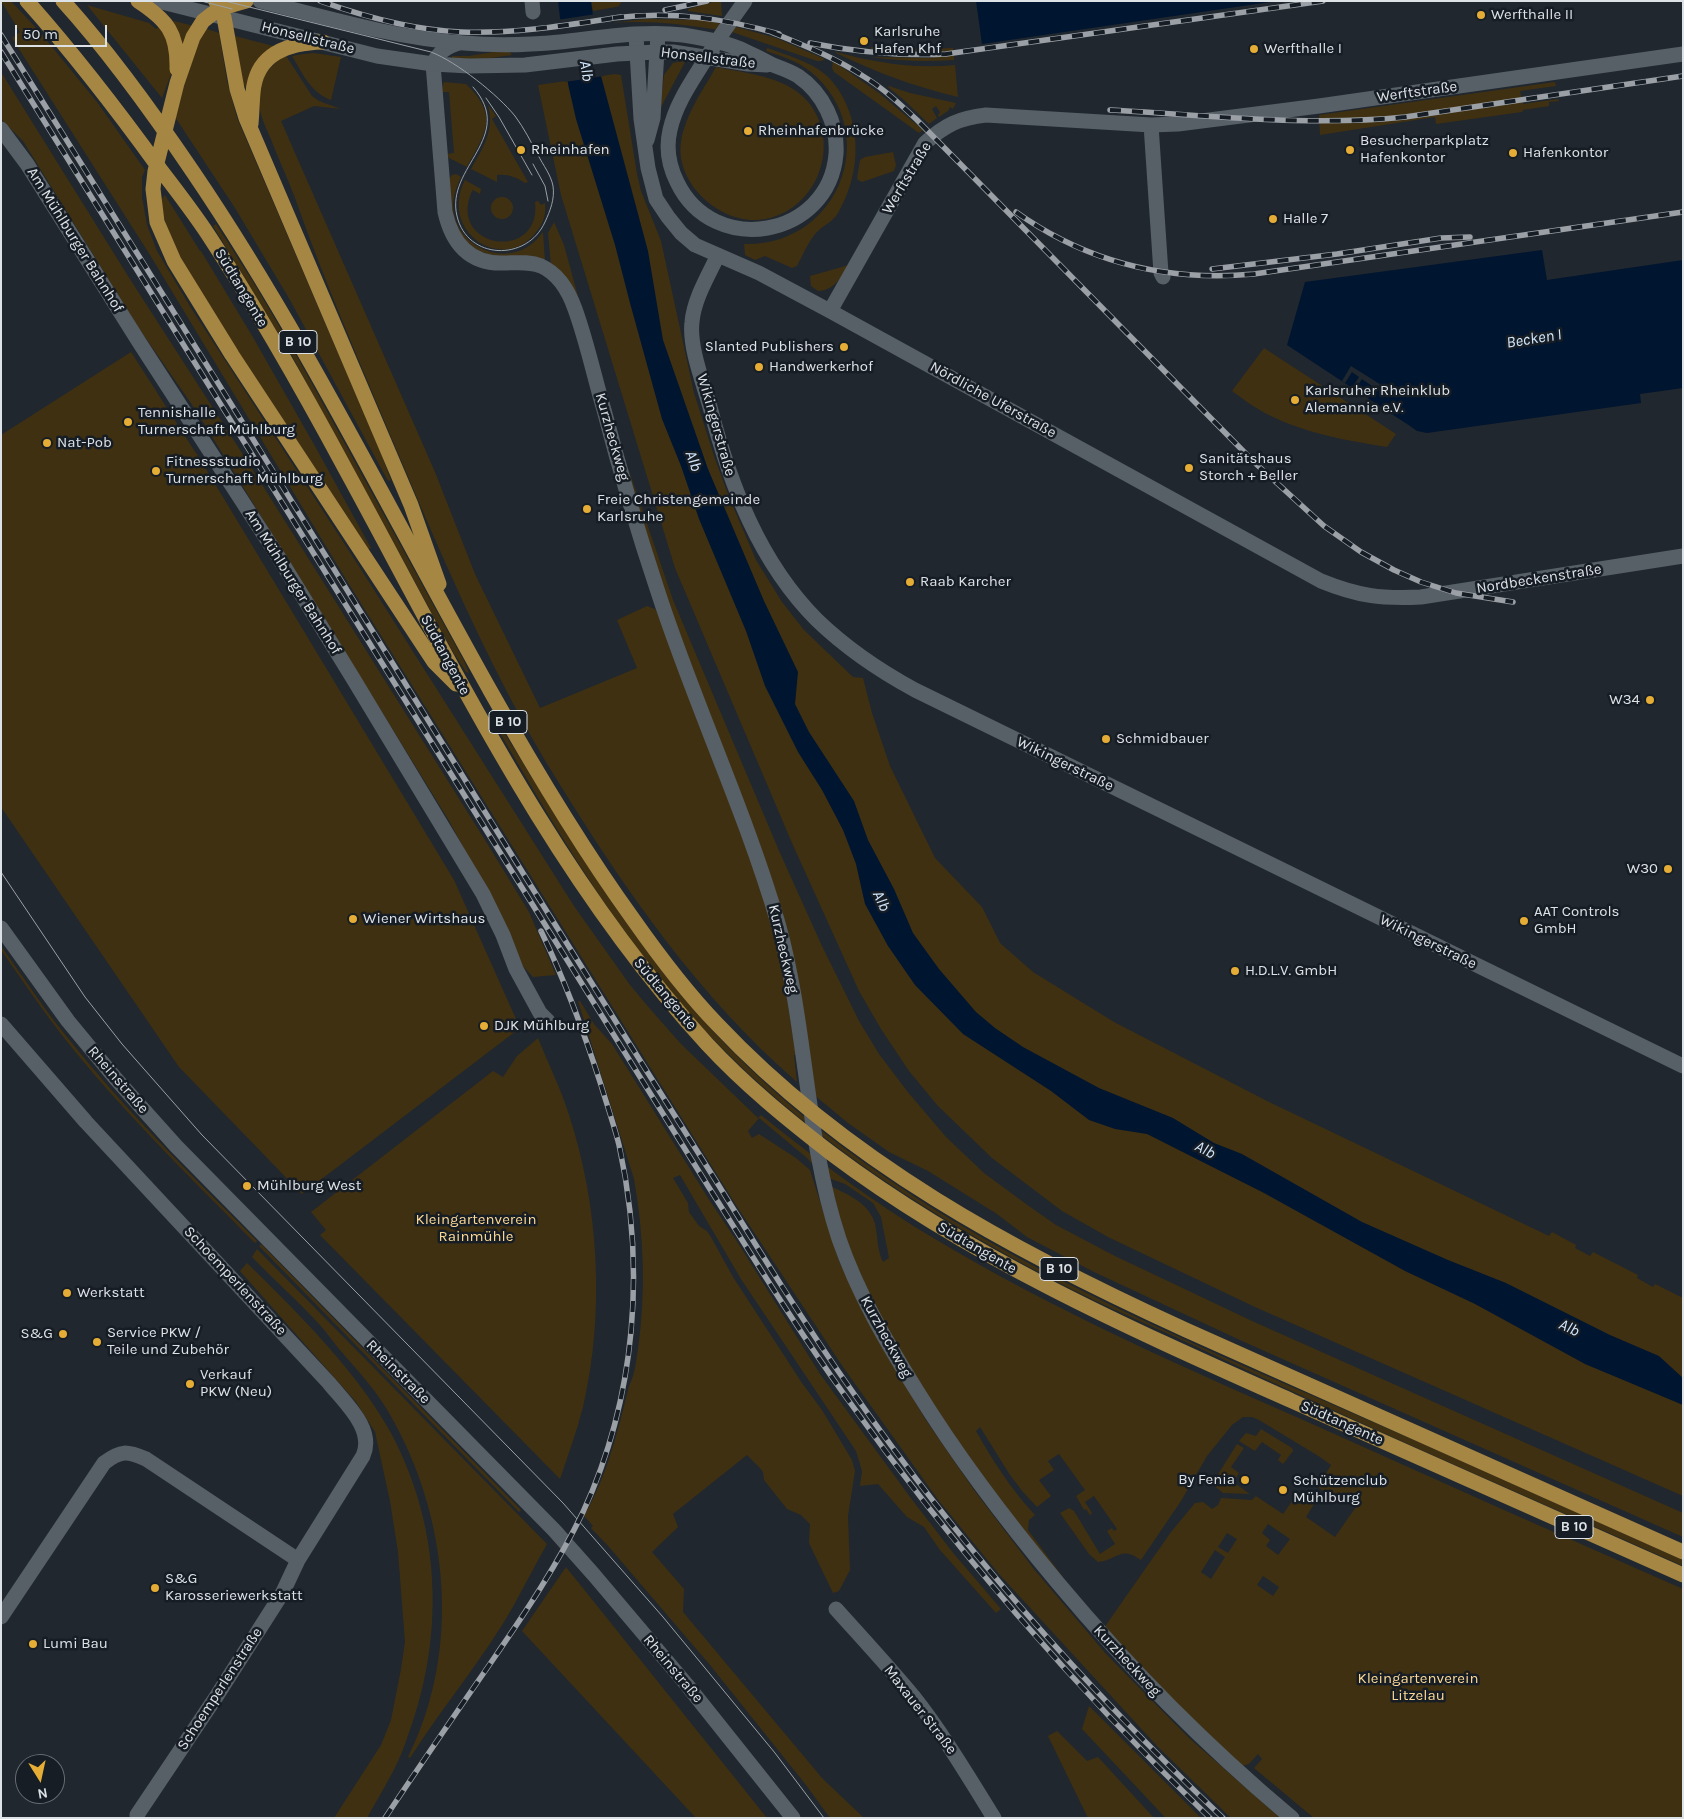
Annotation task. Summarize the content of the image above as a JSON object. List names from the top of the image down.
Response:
{
  "streets": {
    "highway": ["Südtangente", "B 10"],
    "street": [
      "Honsellstraße",
      "Werftstraße",
      "Am Mühlburger Bahnhof",
      "Nördliche Uferstraße",
      "Wikingerstraße",
      "Kurzheckweg",
      "Nordbeckenstraße",
      "Rheinstraße",
      "Schoemperlenstraße",
      "Maxauer Straße"
    ]
  },
  "crossings": [
    ["Honsellstraße", "Nördliche Uferstraße"],
    ["Honsellstraße", "Kurzheckweg"],
    ["Werftstraße", "Nördliche Uferstraße"],
    ["Nördliche Uferstraße", "Wikingerstraße"],
    ["Nördliche Uferstraße", "Nordbeckenstraße"]
  ],
  "water": ["Alb", "Becken I"],
  "parks": ["Kleingartenverein Rainmühle", "Kleingartenverein Litzelau"],
  "places": [
    "Werfthalle II",
    "Karlsruhe Hafen Khf",
    "Werfthalle I",
    "Rheinhafenbrücke",
    "Rheinhafen",
    "Besucherparkplatz Hafenkontor",
    "Hafenkontor",
    "Halle 7",
    "Slanted Publishers",
    "Handwerkerhof",
    "Karlsruher Rheinklub Alemannia e.V.",
    "Tennishalle Turnerschaft Mühlburg",
    "Nat-Pob",
    "Sanitätshaus Storch + Beller",
    "Fitnessstudio Turnerschaft Mühlburg",
    "Freie Christengemeinde Karlsruhe",
    "Raab Karcher",
    "W34",
    "Schmidbauer",
    "W30",
    "Wiener Wirtshaus",
    "AAT Controls GmbH",
    "H.D.L.V. GmbH",
    "DJK Mühlburg",
    "Mühlburg West",
    "Werkstatt",
    "S&G",
    "Service PKW / Teile und Zubehör",
    "Verkauf PKW (Neu)",
    "By Fenia",
    "Schützenclub Mühlburg",
    "S&G Karosseriewerkstatt",
    "Lumi Bau"
  ],
  "scale_bar": "50 m",
  "north": "bottom"
}
